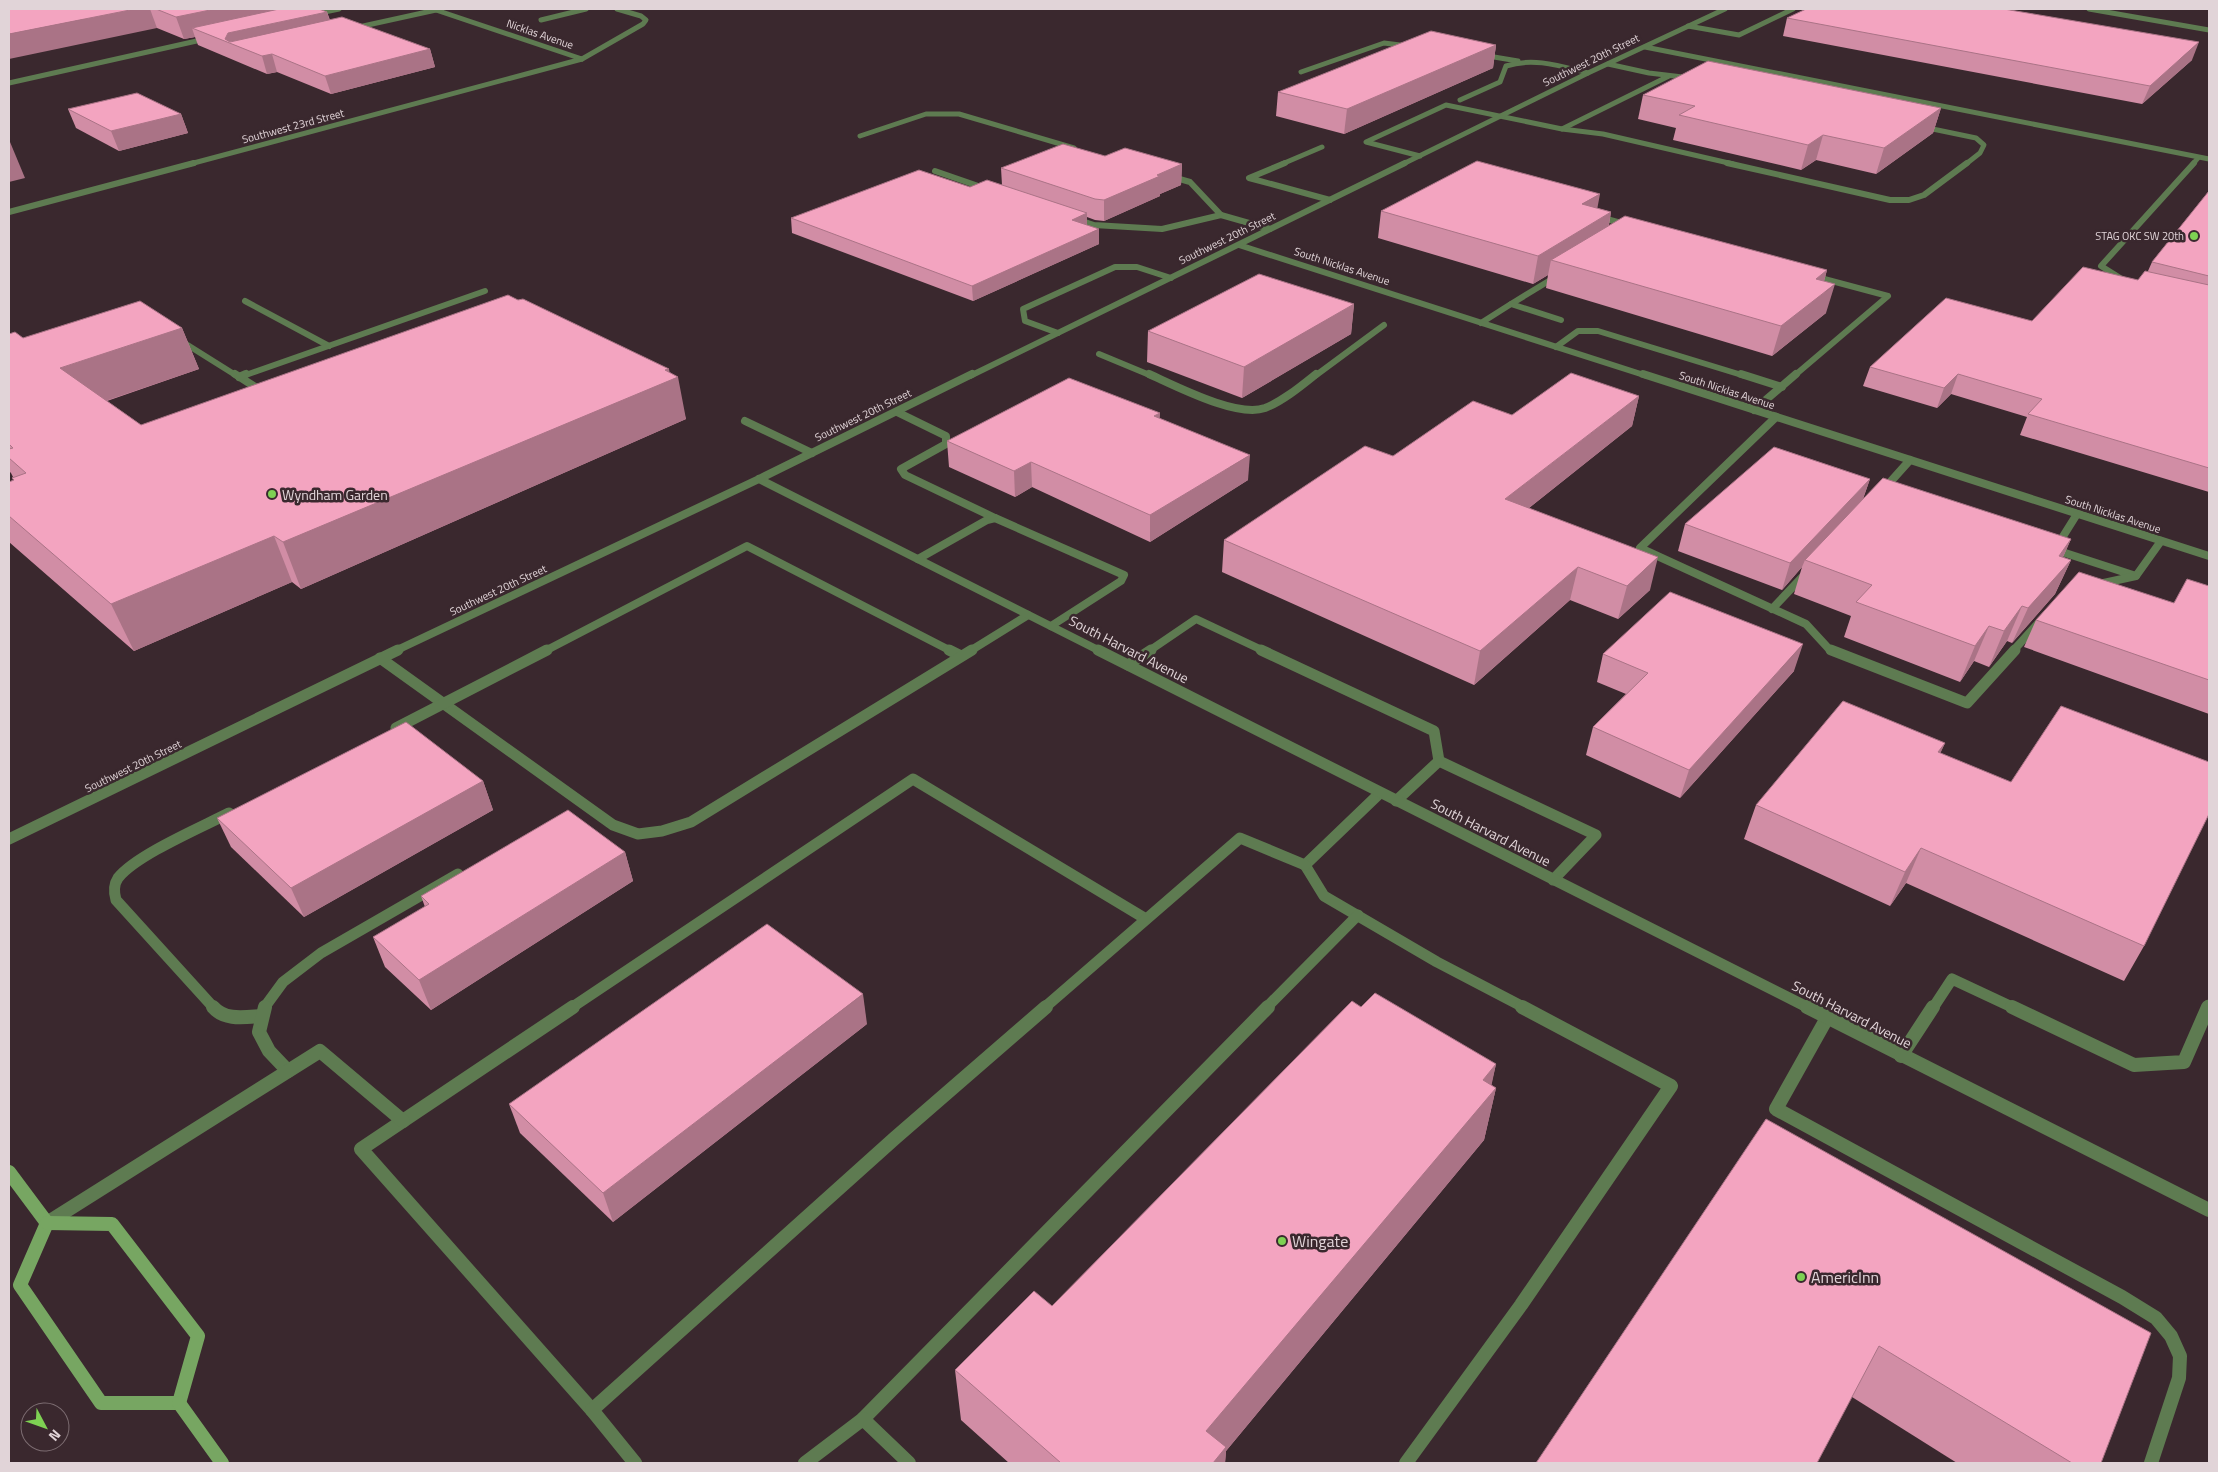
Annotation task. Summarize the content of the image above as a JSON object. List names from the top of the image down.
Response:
{
  "streets": {
    "street": [
      "Nicklas Avenue",
      "Southwest 20th Street",
      "Southwest 23rd Street",
      "South Nicklas Avenue",
      "South Harvard Avenue"
    ]
  },
  "crossings": [
    ["Nicklas Avenue", "Southwest 23rd Street"],
    ["Southwest 20th Street", "South Nicklas Avenue"],
    ["Southwest 20th Street", "South Harvard Avenue"]
  ],
  "places": [
    "STAG OKC SW 20th",
    "Wyndham Garden",
    "Wingate",
    "AmericInn"
  ],
  "north": "bottom right"
}
